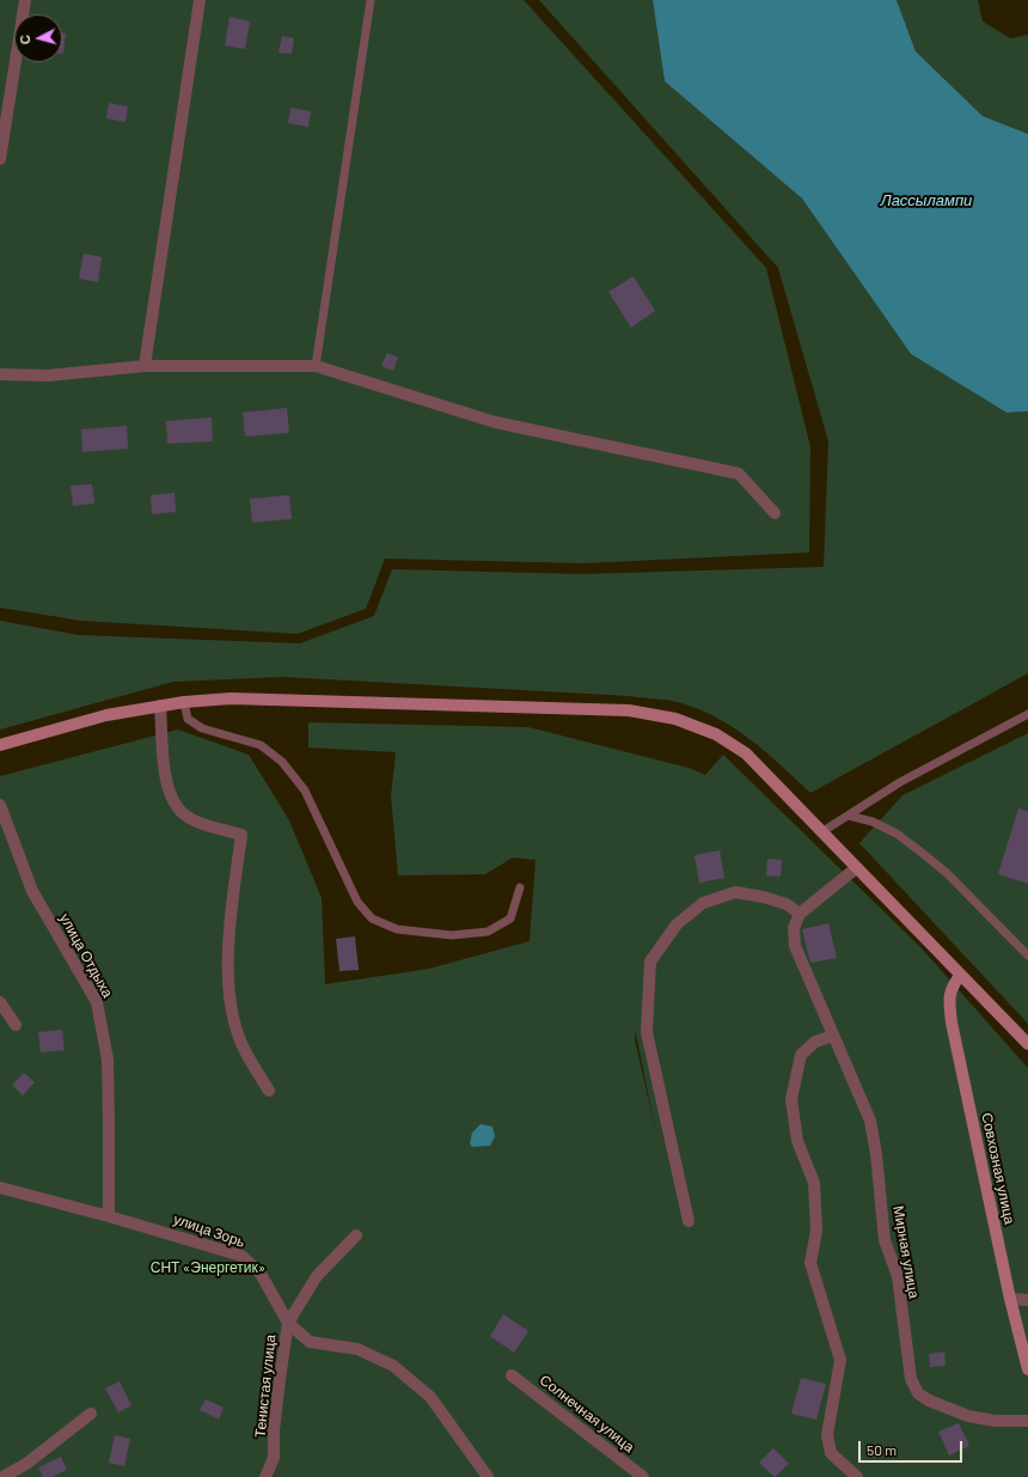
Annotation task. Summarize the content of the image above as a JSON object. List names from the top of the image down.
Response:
{
  "streets": {
    "main road": ["Совхозная улица"],
    "street": [
      "улица Отдыха",
      "улица Зорь",
      "Мирная улица",
      "Тенистая улица",
      "Солнечная улица"
    ]
  },
  "crossings": [
    ["улица Отдыха", "улица Зорь"],
    ["улица Зорь", "Тенистая улица"]
  ],
  "water": ["Лассылампи"],
  "parks": ["СНТ «Энергетик»"],
  "scale_bar": "50 m",
  "north": "left"
}
